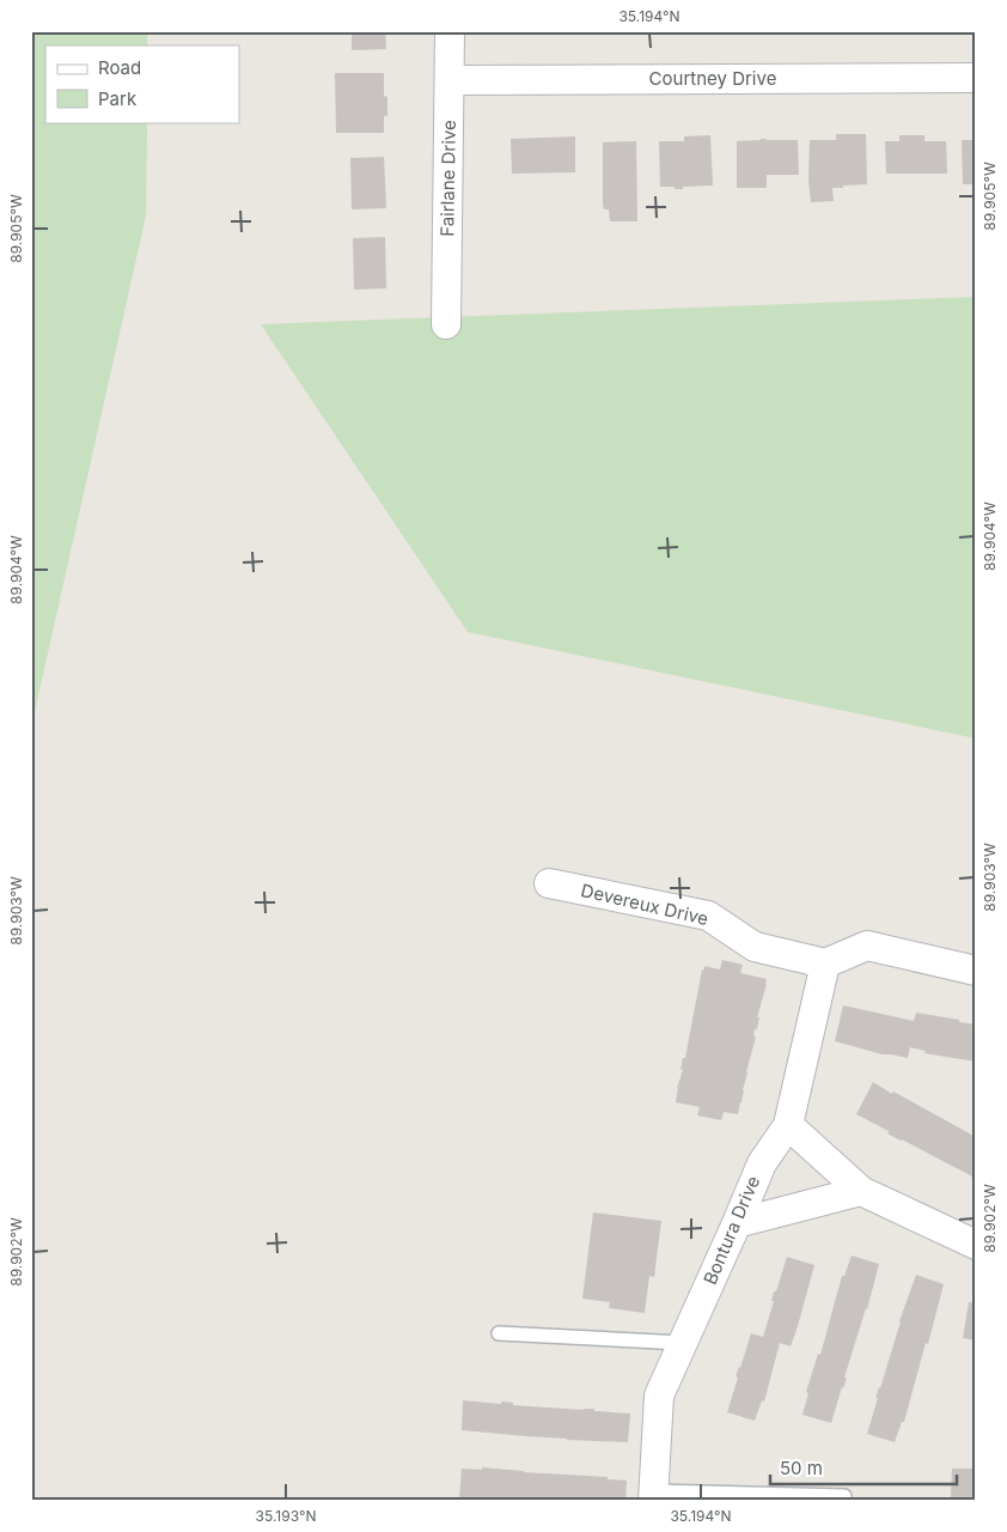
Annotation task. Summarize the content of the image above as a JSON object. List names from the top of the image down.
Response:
{
  "streets": {
    "street": [
      "Courtney Drive",
      "Fairlane Drive",
      "Devereux Drive",
      "Bontura Drive"
    ]
  },
  "crossings": [
    ["Courtney Drive", "Fairlane Drive"],
    ["Devereux Drive", "Bontura Drive"]
  ],
  "legend": ["Road", "Park"],
  "scale_bar": "50 m",
  "coordinates": [
    "35.194°N",
    "89.905°W",
    "89.904°W",
    "89.903°W",
    "89.902°W",
    "35.193°N"
  ]
}
